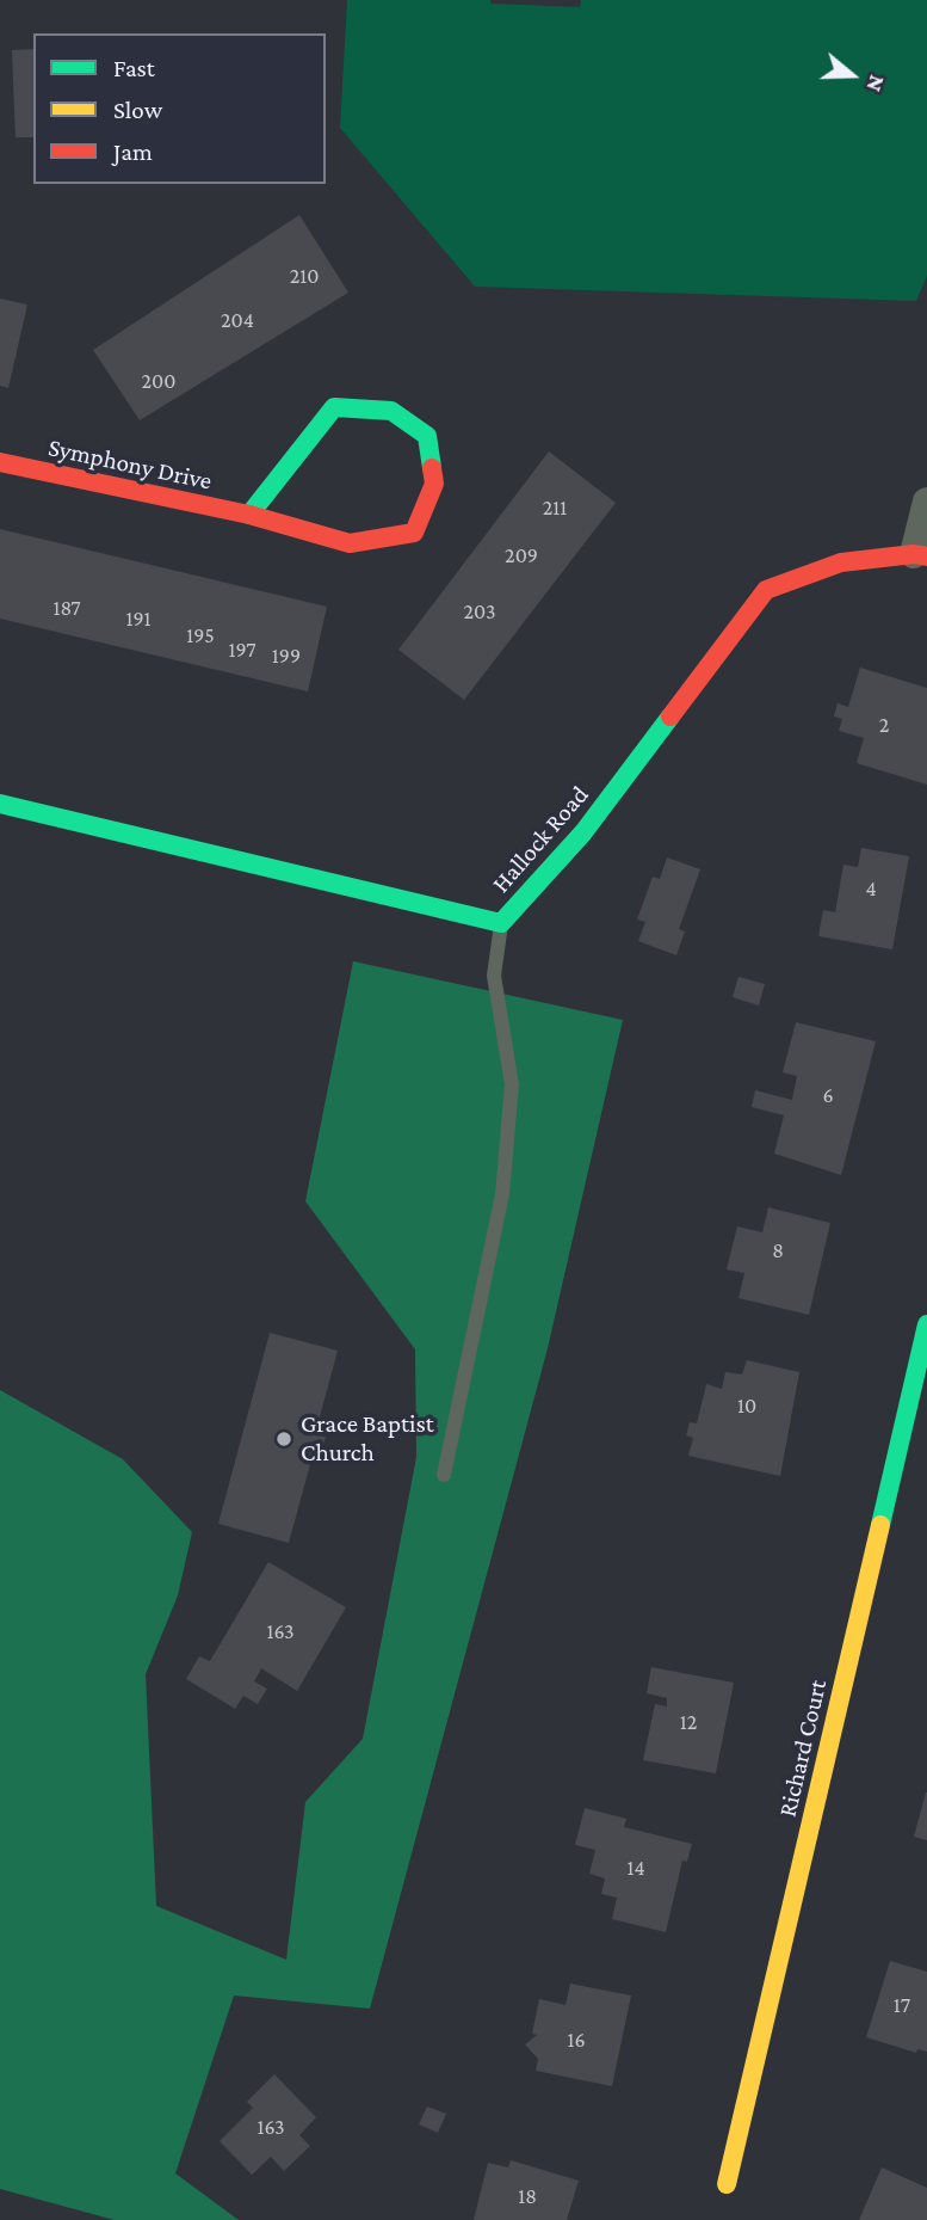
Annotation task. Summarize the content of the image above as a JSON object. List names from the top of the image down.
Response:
{
  "streets": {
    "street": ["Symphony Drive", "Hallock Road", "Richard Court"]
  },
  "places": ["Grace Baptist Church"],
  "house_numbers": [
    "210",
    "204",
    "200",
    "211",
    "209",
    "187",
    "203",
    "191",
    "195",
    "197",
    "199",
    "2",
    "4",
    "6",
    "8",
    "10",
    "163",
    "12",
    "14",
    "17",
    "16",
    "163",
    "18"
  ],
  "legend": ["Fast", "Slow", "Jam"],
  "north": "right"
}
